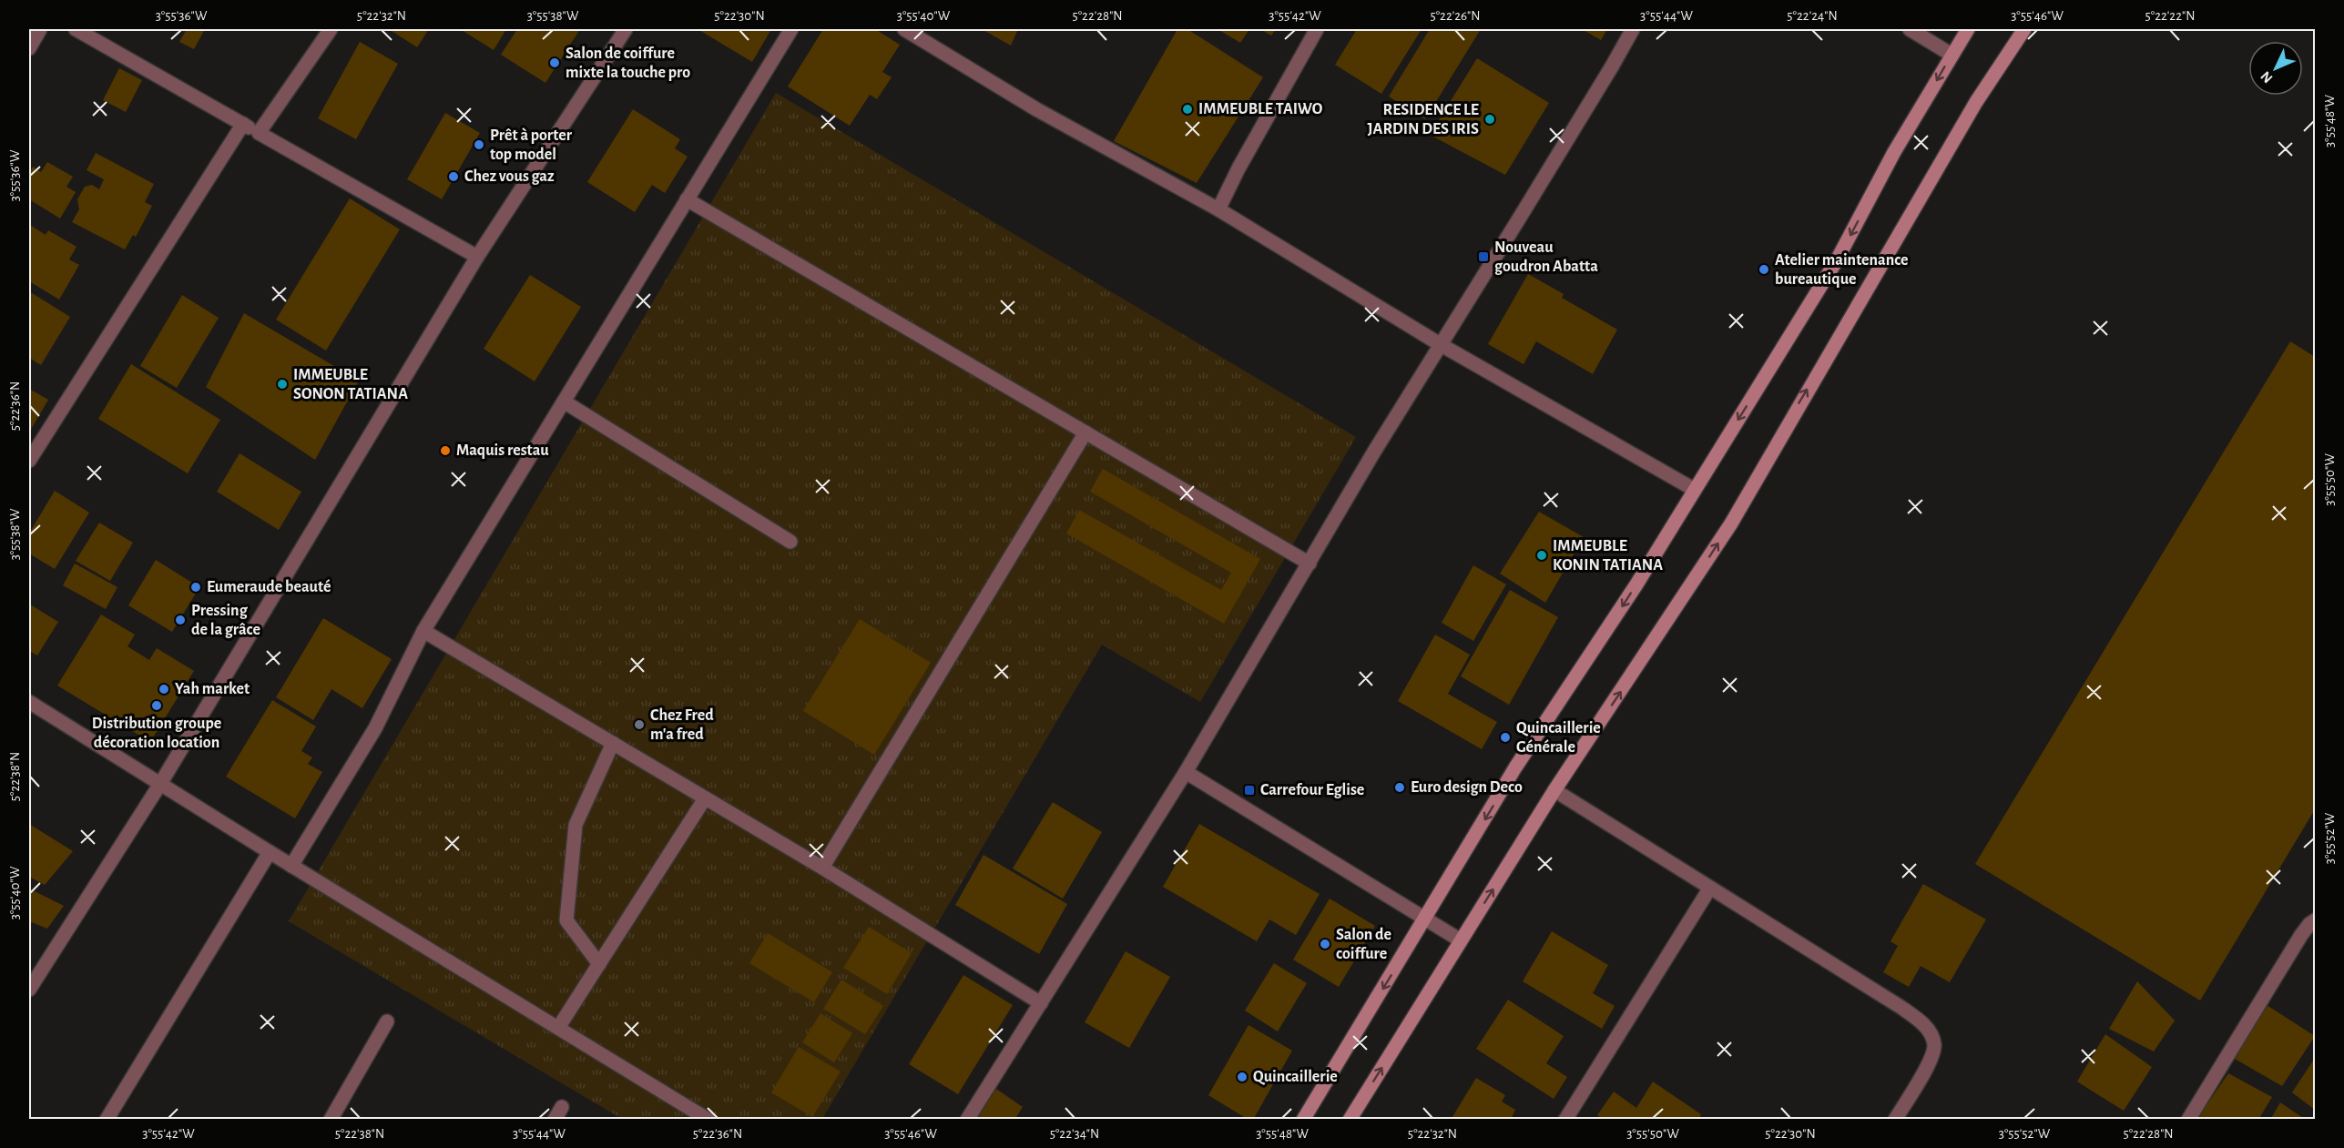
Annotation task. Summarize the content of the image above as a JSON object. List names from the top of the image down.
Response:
{
  "places": {
    "other": [
      "Salon de coiffure mixte la touche pro",
      "IMMEUBLE TAIWO",
      "RESIDENCE LE JARDIN DES IRIS",
      "Prêt à porter top model",
      "Chez vous gaz",
      "Atelier maintenance bureautique",
      "IMMEUBLE SONON TATIANA",
      "Maquis restau",
      "IMMEUBLE KONIN TATIANA",
      "Eumeraude beauté",
      "Pressing de la grâce",
      "Yah market",
      "Distribution groupe décoration location",
      "Chez Fred m'a fred",
      "Quincaillerie Générale",
      "Euro design Deco",
      "Salon de coiffure",
      "Quincaillerie"
    ],
    "transit": ["Nouveau goudron Abatta", "Carrefour Eglise"]
  },
  "north": "bottom left",
  "coordinates": [
    "3°55'36\"W",
    "5°22'32\"N",
    "3°55'38\"W",
    "5°22'30\"N",
    "3°55'40\"W",
    "5°22'28\"N",
    "3°55'42\"W",
    "5°22'26\"N",
    "3°55'44\"W",
    "5°22'24\"N",
    "3°55'46\"W",
    "5°22'22\"N",
    "3°55'48\"W",
    "5°22'36\"N",
    "3°55'50\"W",
    "5°22'38\"N",
    "3°55'52\"W",
    "5°22'34\"N"
  ]
}
